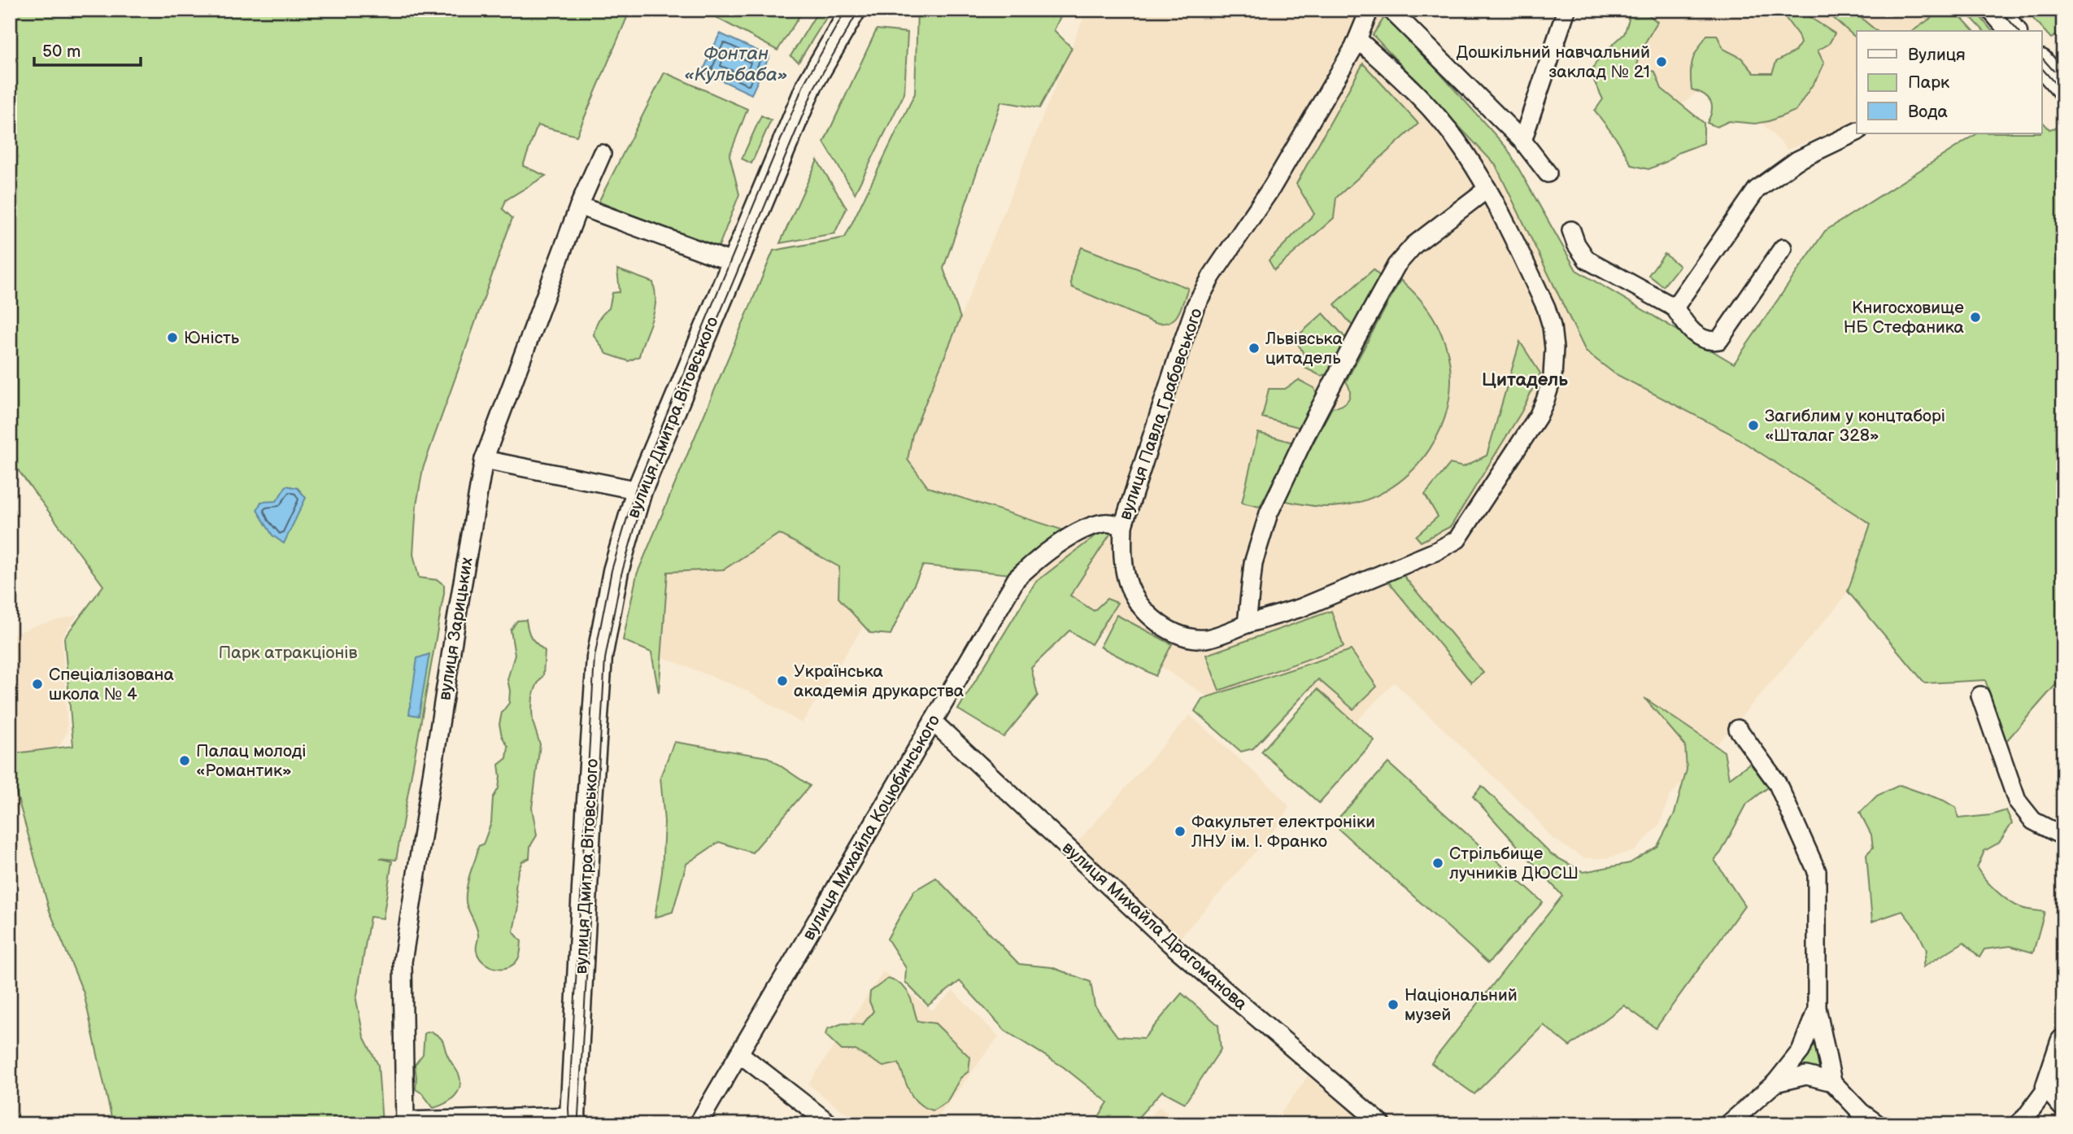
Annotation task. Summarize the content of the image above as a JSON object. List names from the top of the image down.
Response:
{
  "streets": {
    "main road": ["вулиця Дмитра Вітовського"],
    "street": [
      "вулиця Павла Грабовського",
      "вулиця Зарицьких",
      "вулиця Михайла Коцюбинського",
      "вулиця Михайла Драгоманова"
    ]
  },
  "crossings": [
    ["вулиця Павла Грабовського", "вулиця Михайла Коцюбинського"],
    ["вулиця Михайла Коцюбинського", "вулиця Михайла Драгоманова"]
  ],
  "districts": ["Цитадель"],
  "water": ["Фонтан «Кульбаба»"],
  "parks": ["Парк атракціонів"],
  "places": [
    "Дошкільний навчальний заклад № 21",
    "Книгосховище НБ Стефаника",
    "Юність",
    "Львівська цитадель",
    "Загиблим у концтаборі «Шталаг 328»",
    "Українська академія друкарства",
    "Спеціалізована школа № 4",
    "Палац молоді «Романтик»",
    "Факультет електроніки ЛНУ ім. І. Франко",
    "Стрільбище лучників ДЮСШ",
    "Національний музей"
  ],
  "legend": ["Вулиця", "Парк", "Вода"],
  "scale_bar": "50 m"
}
